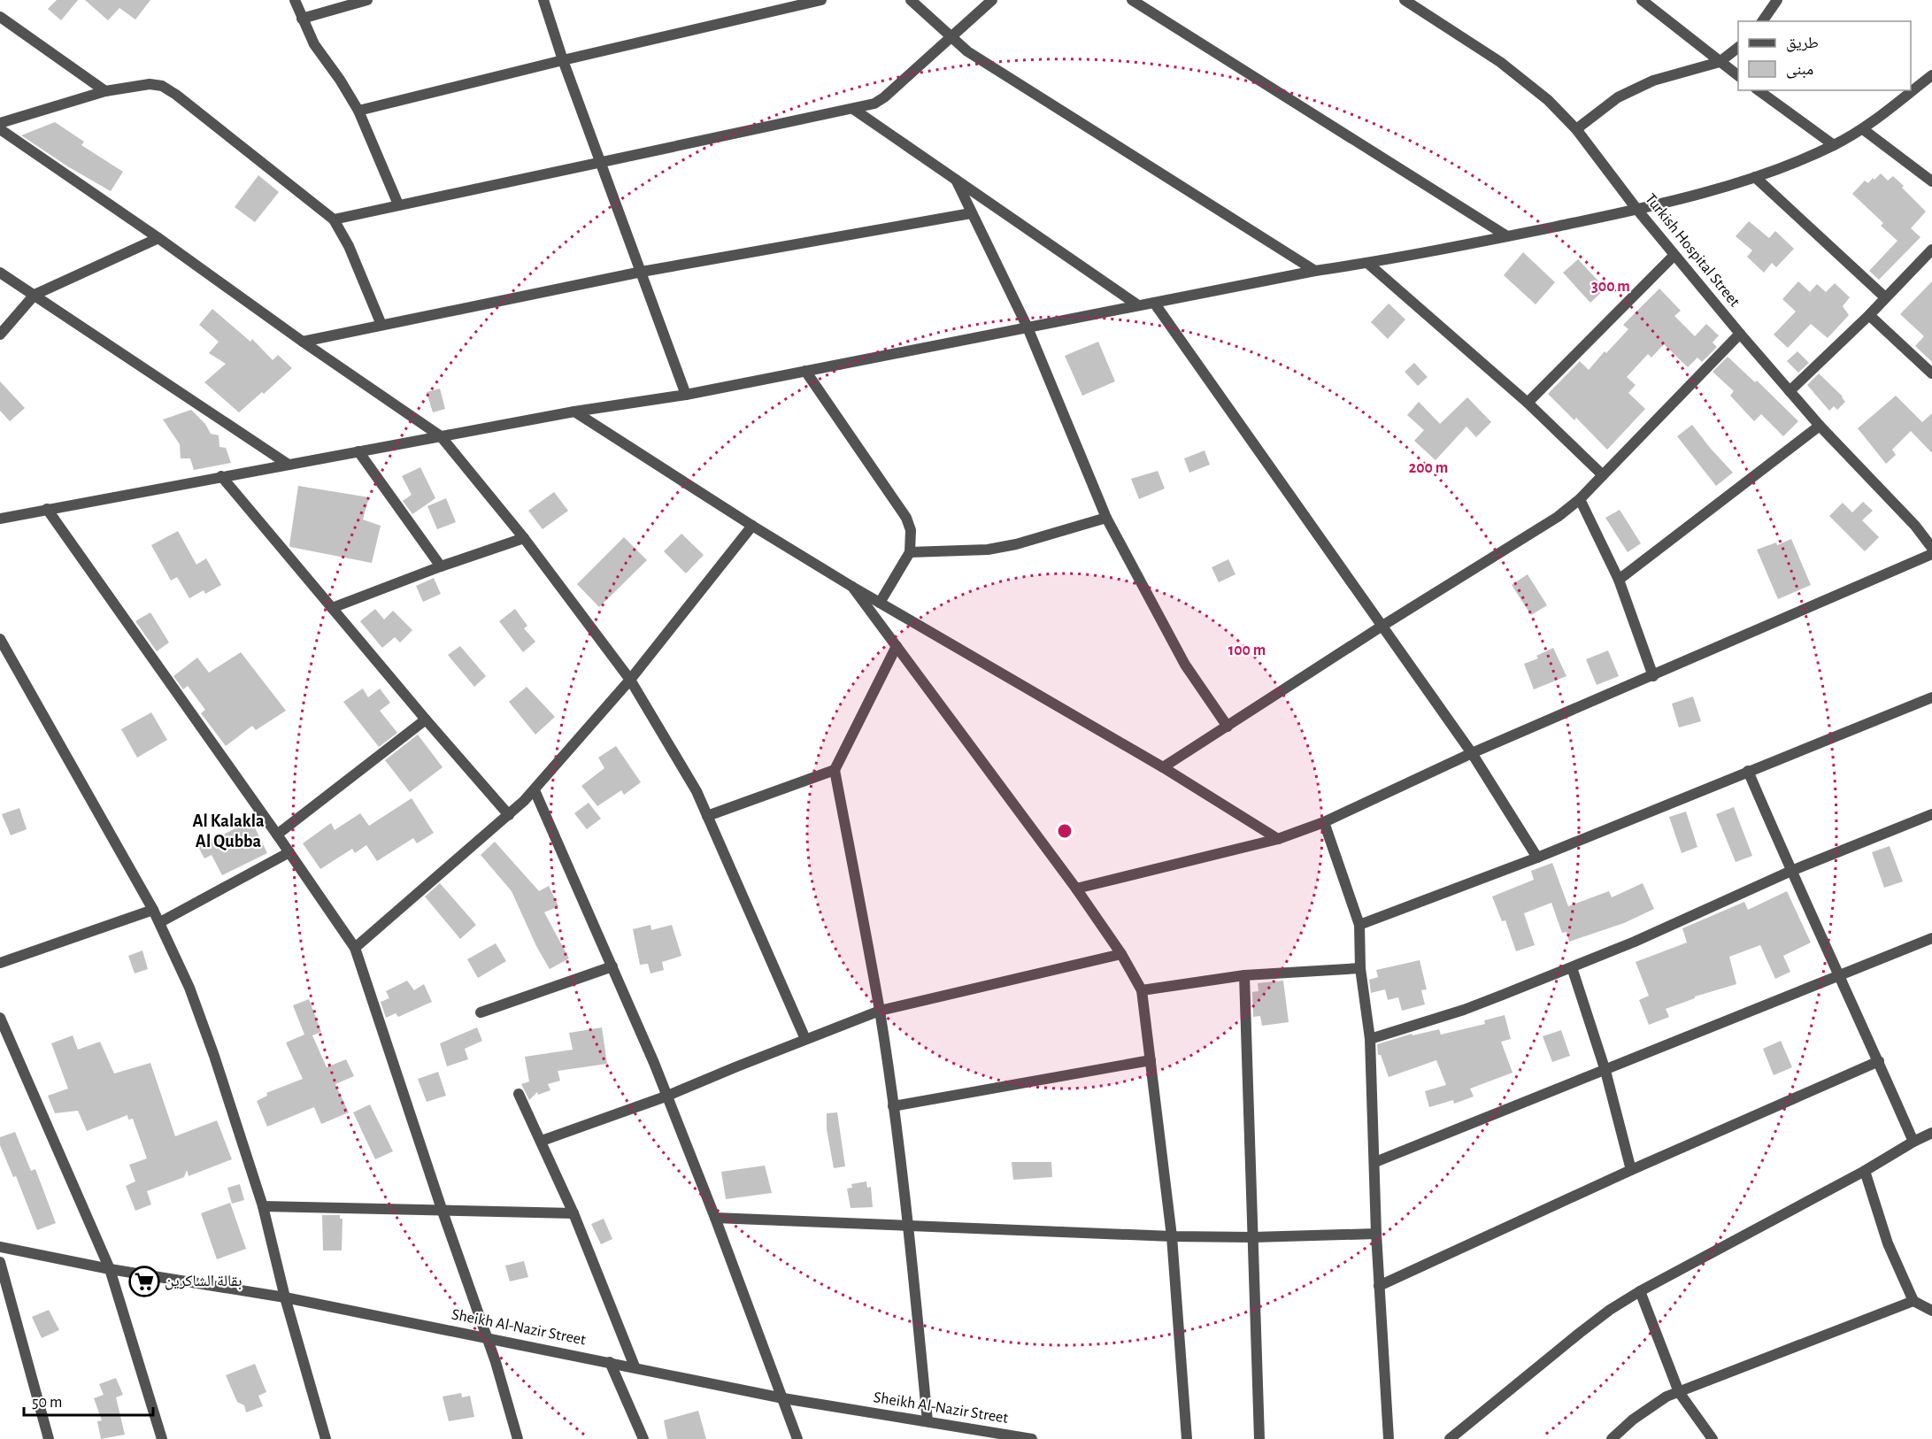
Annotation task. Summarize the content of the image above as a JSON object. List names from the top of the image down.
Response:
{
  "streets": {
    "street": ["Turkish Hospital Street", "Sheikh Al-Nazir Street"]
  },
  "districts": ["Al Kalakla Al Qubba"],
  "places": {
    "supermarket": ["بقالة الشاكرين"]
  },
  "legend": ["طريق", "مبنى"],
  "scale_bar": "50 m",
  "rings": ["300 m", "200 m", "100 m"]
}
